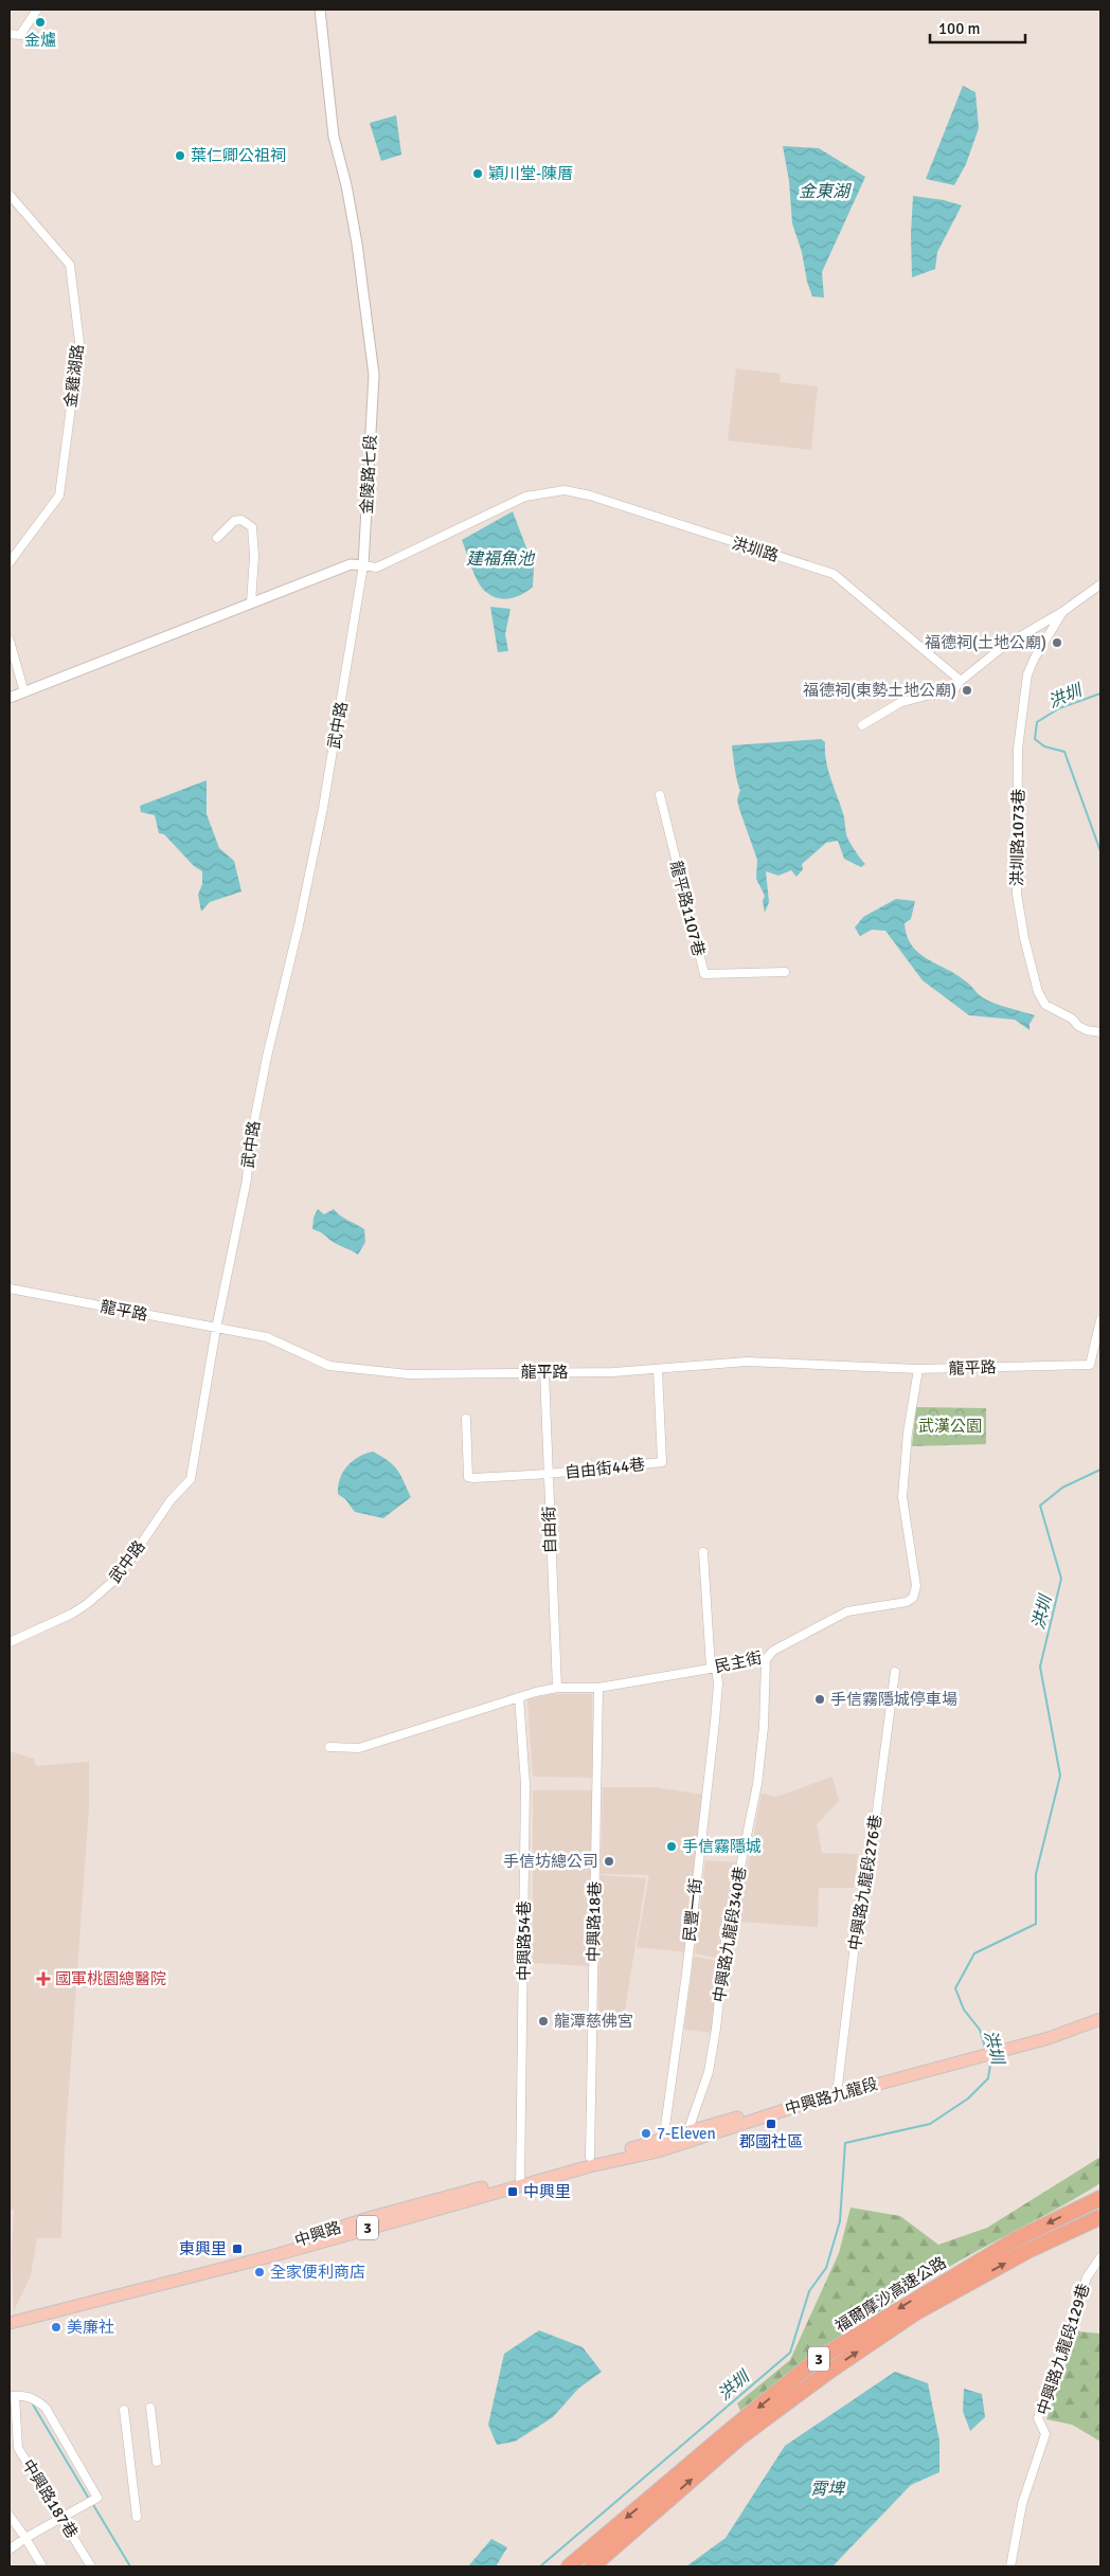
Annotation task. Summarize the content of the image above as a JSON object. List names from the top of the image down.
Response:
{
  "streets": {
    "highway": ["3", "福爾摩沙高速公路"],
    "main road": ["中興路九龍段", "中興路"],
    "street": [
      "金雞湖路",
      "金陵路七段",
      "洪圳路",
      "武中路",
      "洪圳路1073巷",
      "龍平路1107巷",
      "龍平路",
      "自由街44巷",
      "自由街",
      "民主街",
      "中興路九龍段276巷",
      "民豐一街",
      "中興路18巷",
      "中興路九龍段340巷",
      "中興路54巷",
      "中興路九龍段129巷",
      "中興路187巷"
    ]
  },
  "crossings": [
    ["金陵路七段", "洪圳路"],
    ["金陵路七段", "武中路"],
    ["洪圳路", "武中路"],
    ["武中路", "龍平路"],
    ["龍平路", "自由街44巷"],
    ["龍平路", "自由街"],
    ["龍平路", "民主街"],
    ["自由街44巷", "自由街"],
    ["自由街", "民主街"],
    ["民主街", "民豐一街"],
    ["民主街", "中興路18巷"],
    ["民主街", "中興路九龍段340巷"],
    ["民主街", "中興路54巷"],
    ["中興路九龍段276巷", "中興路九龍段"],
    ["民豐一街", "中興路"],
    ["中興路18巷", "中興路"],
    ["中興路九龍段340巷", "中興路九龍段"],
    ["中興路九龍段340巷", "中興路"],
    ["中興路54巷", "中興路"],
    ["中興路九龍段", "3"],
    ["中興路九龍段", "中興路"]
  ],
  "water": [
    "金東湖",
    "建福魚池",
    "洪圳",
    "霄埤"
  ],
  "parks": ["武漢公園"],
  "places": {
    "other": [
      "金爐",
      "葉仁卿公祖祠",
      "穎川堂-陳厝",
      "福德祠(土地公廟)",
      "福德祠(東勢土地公廟)",
      "手信霧隱城停車場",
      "手信霧隱城",
      "手信坊總公司",
      "龍潭慈佛宮",
      "7-Eleven",
      "全家便利商店",
      "美廉社"
    ],
    "health": ["國軍桃園總醫院"],
    "transit": ["郡國社區", "中興里", "東興里"]
  },
  "scale_bar": "100 m"
}
